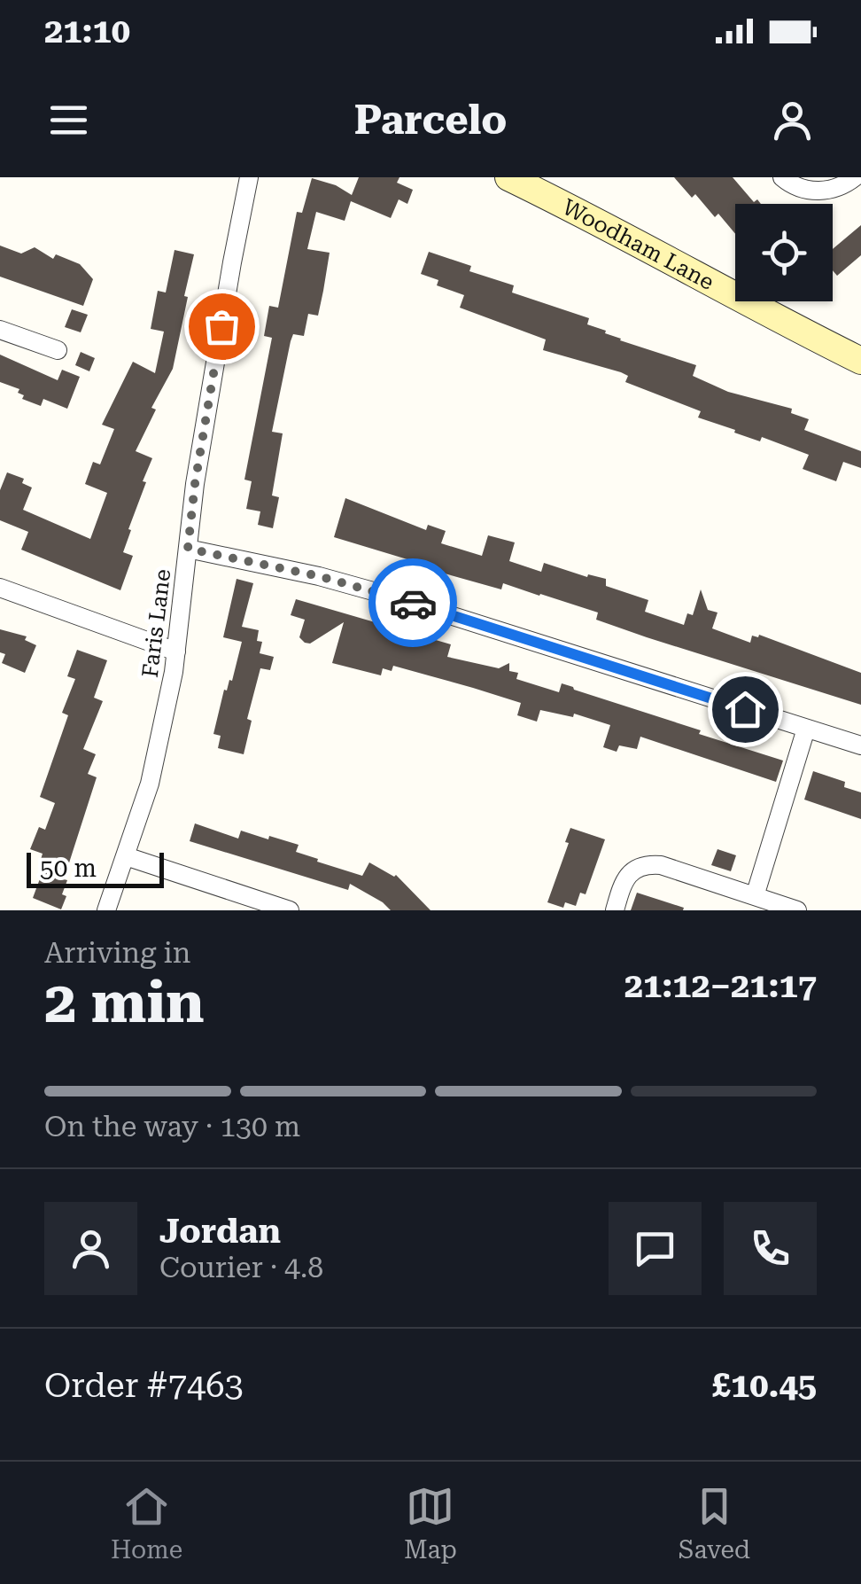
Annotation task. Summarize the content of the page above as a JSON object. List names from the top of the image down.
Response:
{
  "streets": {
    "main road": ["Woodham Lane"],
    "street": ["Faris Lane"]
  },
  "scale_bar": "50 m",
  "page": {
    "status": "21:10",
    "header": "Parcelo",
    "scale": "50 m",
    "heading": ["2 min", "Arriving in", "21:12–21:17"],
    "panel": [
      "Jordan",
      "Courier · 4.8",
      "Order #7463",
      "£10.45"
    ],
    "bar": "On the way · 130 m",
    "tabs": ["Home", "Map", "Saved"]
  }
}
